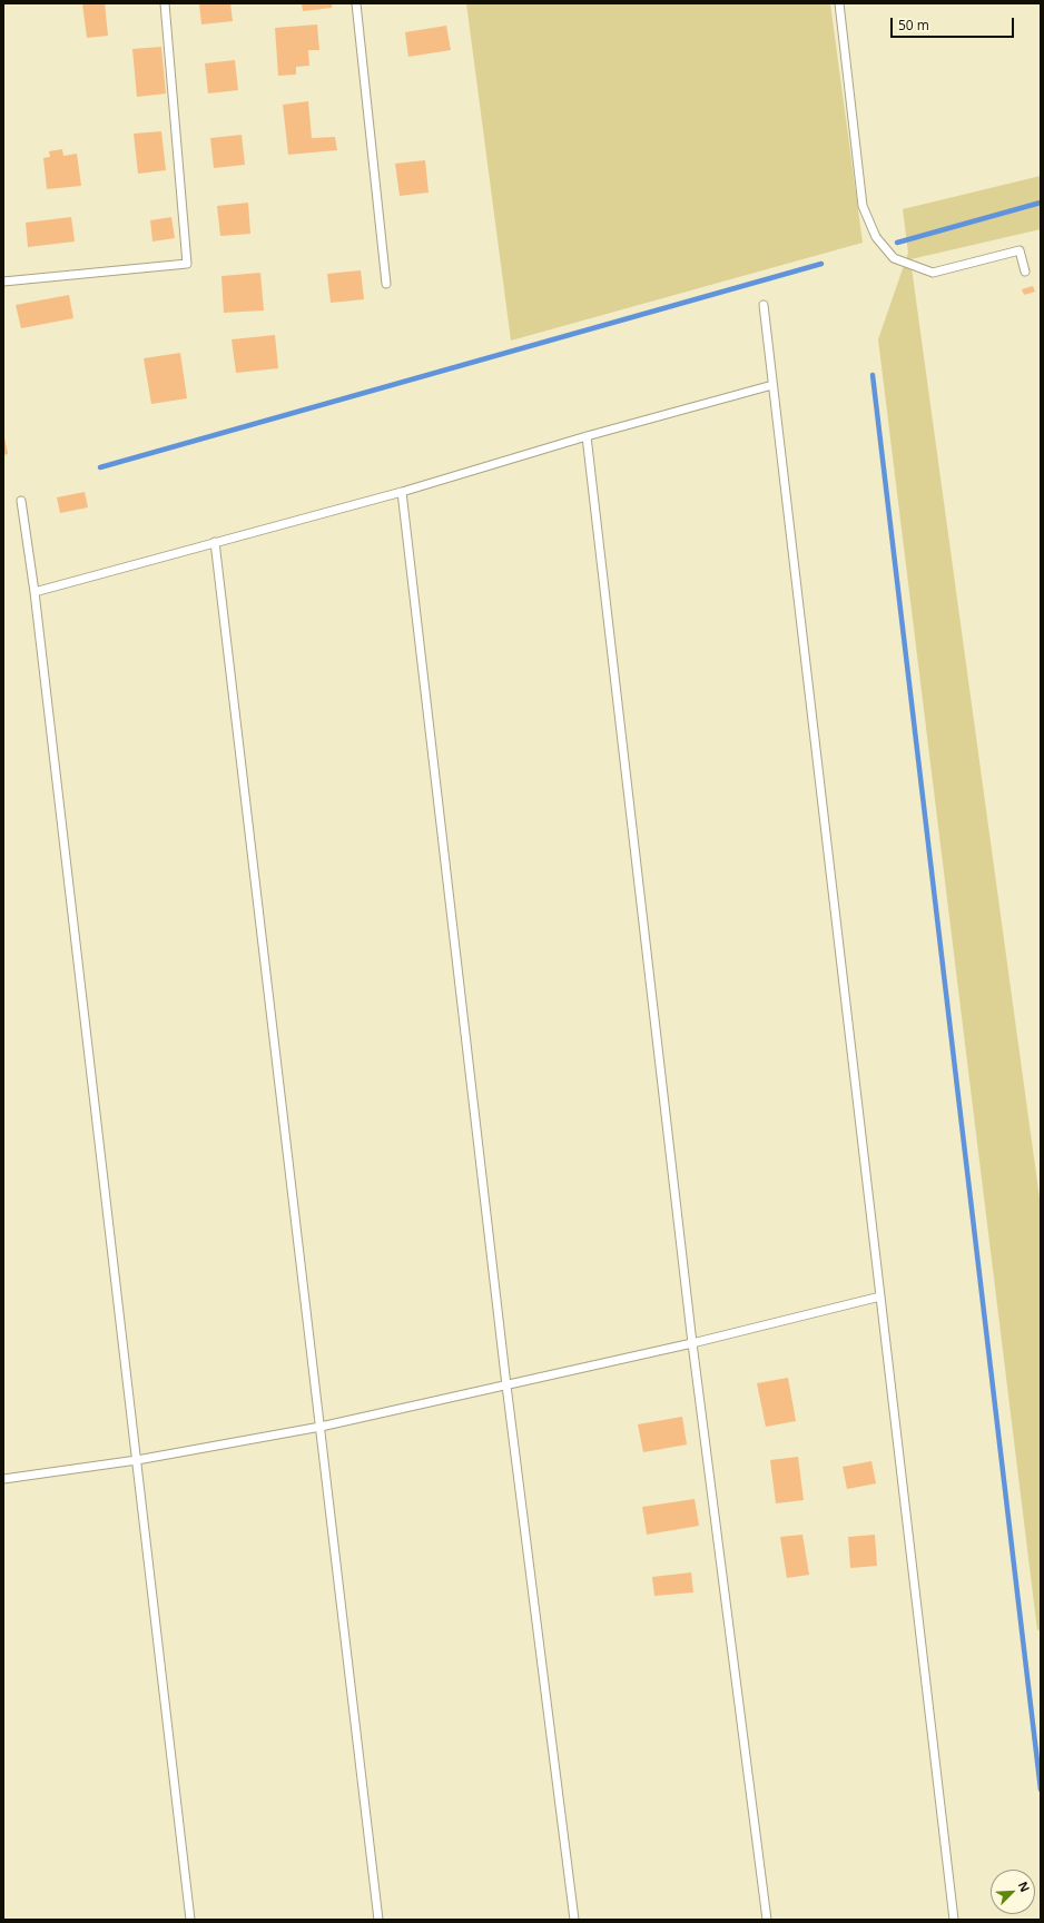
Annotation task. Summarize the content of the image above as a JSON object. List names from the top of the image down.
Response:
{
  "scale_bar": "50 m",
  "north": "top right"
}
